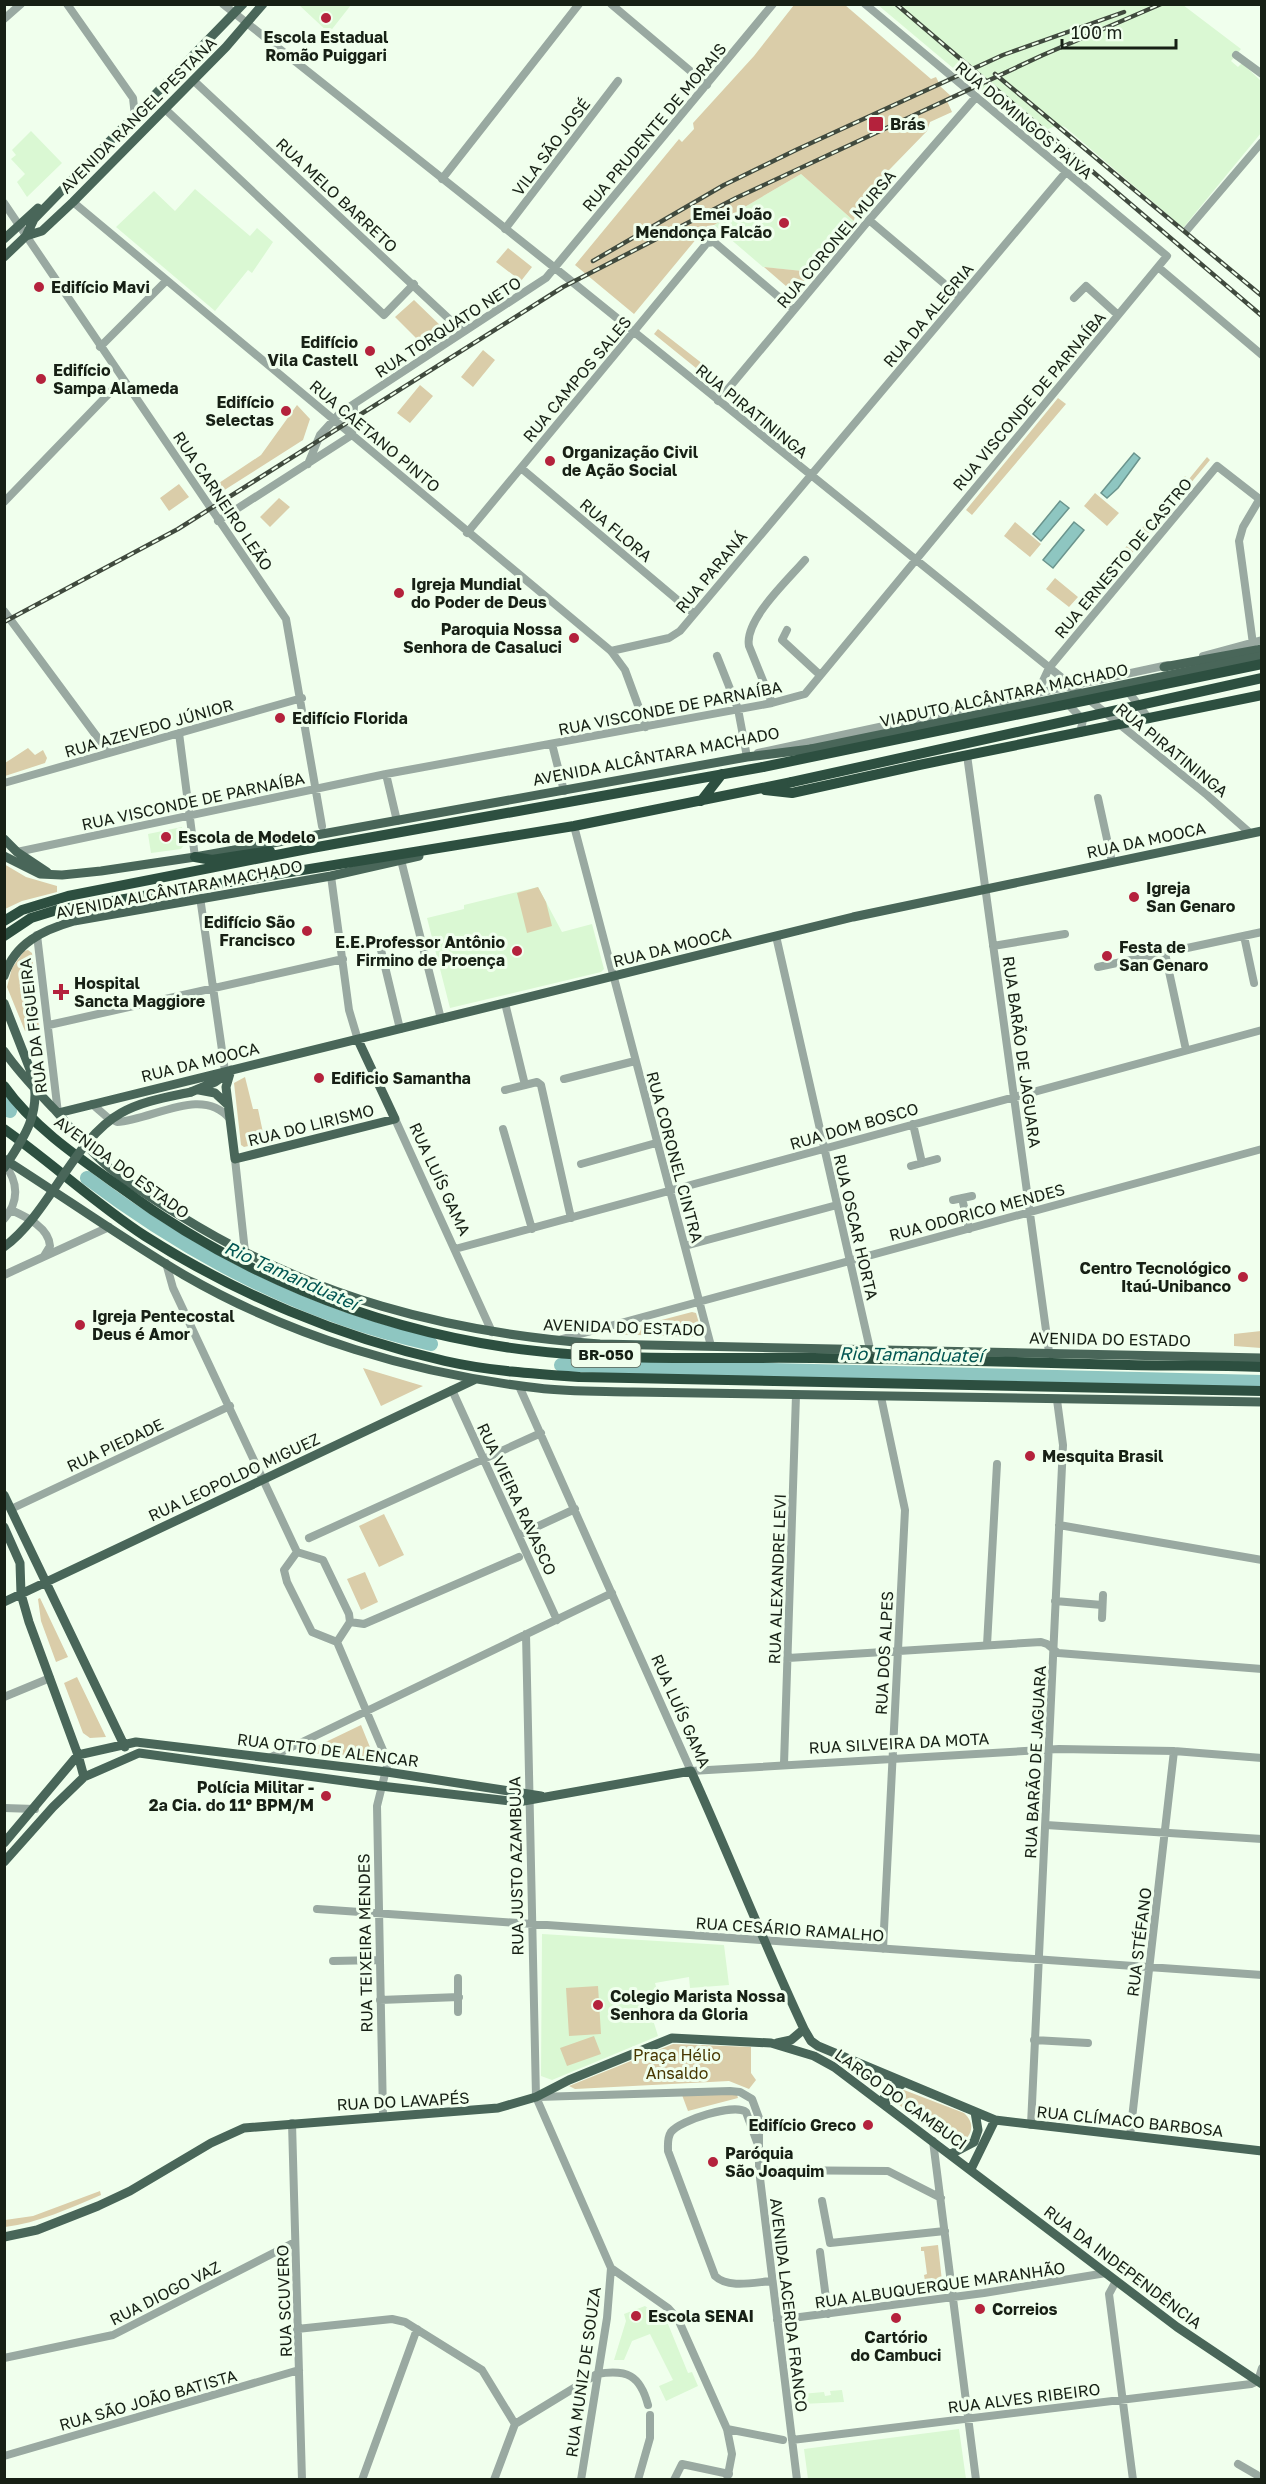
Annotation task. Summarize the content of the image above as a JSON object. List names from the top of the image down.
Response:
{
  "streets": {
    "highway": [
      "VIADUTO ALCÂNTARA MACHADO",
      "AVENIDA ALCÂNTARA MACHADO",
      "AVENIDA DO ESTADO",
      "BR-050"
    ],
    "main road": [
      "AVENIDA RANGEL PESTANA",
      "RUA CAETANO PINTO",
      "RUA DA MOOCA",
      "RUA DO LIRISMO",
      "RUA LUÍS GAMA",
      "RUA LEOPOLDO MIGUEZ",
      "RUA SILVEIRA DA MOTA",
      "RUA OTTO DE ALENCAR",
      "LARGO DO CAMBUCI",
      "RUA DO LAVAPÉS",
      "RUA CLÍMACO BARBOSA",
      "RUA DA INDEPENDÊNCIA"
    ],
    "street": [
      "RUA DOMINGOS PAIVA",
      "RUA PRUDENTE DE MORAIS",
      "VILA SÃO JOSÉ",
      "RUA MELO BARRETO",
      "RUA CORONEL MURSA",
      "RUA DA ALEGRIA",
      "RUA TORQUATO NETO",
      "RUA CAMPOS SALES",
      "RUA VISCONDE DE PARNAÍBA",
      "RUA PIRATININGA",
      "RUA CARNEIRO LEÃO",
      "RUA FLORA",
      "RUA ERNESTO DE CASTRO",
      "RUA PARANÁ",
      "RUA AZEVEDO JÚNIOR",
      "RUA DA FIGUEIRA",
      "RUA BARÃO DE JAGUARA",
      "RUA DOM BOSCO",
      "RUA CORONEL CINTRA",
      "RUA ODORICO MENDES",
      "RUA OSCAR HORTA",
      "RUA PIEDADE",
      "RUA VIEIRA RAVASCO",
      "RUA ALEXANDRE LEVI",
      "RUA DOS ALPES",
      "RUA JUSTO AZAMBUJA",
      "RUA CESÁRIO RAMALHO",
      "RUA STÉFANO",
      "RUA TEIXEIRA MENDES",
      "RUA ALBUQUERQUE MARANHÃO",
      "RUA DIOGO VAZ",
      "RUA SCUVERO",
      "AVENIDA LACERDA FRANCO",
      "RUA MUNIZ DE SOUZA",
      "RUA ALVES RIBEIRO",
      "RUA SÃO JOÃO BATISTA"
    ]
  },
  "crossings": [
    ["AVENIDA RANGEL PESTANA", "RUA MELO BARRETO"],
    ["AVENIDA RANGEL PESTANA", "RUA PIRATININGA"],
    ["AVENIDA RANGEL PESTANA", "RUA CAETANO PINTO"],
    ["AVENIDA RANGEL PESTANA", "RUA CARNEIRO LEÃO"],
    ["RUA DOMINGOS PAIVA", "RUA CORONEL MURSA"],
    ["RUA DOMINGOS PAIVA", "RUA DA ALEGRIA"],
    ["RUA DOMINGOS PAIVA", "RUA VISCONDE DE PARNAÍBA"],
    ["RUA PRUDENTE DE MORAIS", "RUA TORQUATO NETO"],
    ["RUA PRUDENTE DE MORAIS", "RUA PIRATININGA"],
    ["VILA SÃO JOSÉ", "RUA PIRATININGA"],
    ["RUA MELO BARRETO", "RUA TORQUATO NETO"],
    ["RUA CORONEL MURSA", "RUA CAMPOS SALES"],
    ["RUA CORONEL MURSA", "RUA PIRATININGA"],
    ["RUA DA ALEGRIA", "RUA PIRATININGA"],
    ["RUA DA ALEGRIA", "RUA PARANÁ"],
    ["RUA TORQUATO NETO", "RUA PIRATININGA"],
    ["RUA TORQUATO NETO", "RUA CAETANO PINTO"],
    ["RUA CAMPOS SALES", "RUA PIRATININGA"],
    ["RUA CAMPOS SALES", "RUA CAETANO PINTO"],
    ["RUA CAMPOS SALES", "RUA FLORA"],
    ["RUA VISCONDE DE PARNAÍBA", "RUA PIRATININGA"],
    ["RUA VISCONDE DE PARNAÍBA", "RUA CAETANO PINTO"],
    ["RUA VISCONDE DE PARNAÍBA", "RUA CARNEIRO LEÃO"],
    ["RUA PIRATININGA", "RUA ERNESTO DE CASTRO"],
    ["RUA PIRATININGA", "RUA PARANÁ"],
    ["RUA PIRATININGA", "AVENIDA ALCÂNTARA MACHADO"],
    ["RUA PIRATININGA", "RUA DA MOOCA"],
    ["RUA CAETANO PINTO", "RUA PARANÁ"],
    ["RUA CARNEIRO LEÃO", "RUA AZEVEDO JÚNIOR"],
    ["RUA FLORA", "RUA PARANÁ"],
    ["RUA ERNESTO DE CASTRO", "AVENIDA ALCÂNTARA MACHADO"],
    ["VIADUTO ALCÂNTARA MACHADO", "AVENIDA ALCÂNTARA MACHADO"],
    ["AVENIDA ALCÂNTARA MACHADO", "RUA DA FIGUEIRA"],
    ["AVENIDA ALCÂNTARA MACHADO", "RUA CORONEL CINTRA"],
    ["RUA DA MOOCA", "RUA DA FIGUEIRA"],
    ["RUA DA MOOCA", "RUA BARÃO DE JAGUARA"],
    ["RUA DA MOOCA", "RUA CORONEL CINTRA"],
    ["RUA DA MOOCA", "AVENIDA DO ESTADO"],
    ["RUA DA MOOCA", "RUA LUÍS GAMA"],
    ["RUA DA MOOCA", "RUA OSCAR HORTA"],
    ["RUA DA FIGUEIRA", "AVENIDA DO ESTADO"],
    ["RUA BARÃO DE JAGUARA", "RUA DOM BOSCO"],
    ["RUA BARÃO DE JAGUARA", "AVENIDA DO ESTADO"],
    ["RUA BARÃO DE JAGUARA", "RUA ODORICO MENDES"],
    ["RUA BARÃO DE JAGUARA", "RUA SILVEIRA DA MOTA"],
    ["RUA BARÃO DE JAGUARA", "RUA CESÁRIO RAMALHO"],
    ["RUA BARÃO DE JAGUARA", "RUA CLÍMACO BARBOSA"],
    ["RUA DO LIRISMO", "RUA LUÍS GAMA"],
    ["RUA DOM BOSCO", "RUA CORONEL CINTRA"],
    ["RUA DOM BOSCO", "RUA LUÍS GAMA"],
    ["RUA DOM BOSCO", "RUA OSCAR HORTA"],
    ["RUA CORONEL CINTRA", "AVENIDA DO ESTADO"],
    ["RUA CORONEL CINTRA", "RUA ODORICO MENDES"],
    ["AVENIDA DO ESTADO", "RUA LUÍS GAMA"],
    ["AVENIDA DO ESTADO", "RUA ODORICO MENDES"],
    ["AVENIDA DO ESTADO", "RUA OSCAR HORTA"],
    ["RUA LUÍS GAMA", "RUA SILVEIRA DA MOTA"],
    ["RUA LUÍS GAMA", "RUA CESÁRIO RAMALHO"],
    ["RUA LUÍS GAMA", "LARGO DO CAMBUCI"],
    ["RUA ODORICO MENDES", "RUA OSCAR HORTA"],
    ["RUA LEOPOLDO MIGUEZ", "RUA VIEIRA RAVASCO"],
    ["RUA ALEXANDRE LEVI", "RUA SILVEIRA DA MOTA"],
    ["RUA DOS ALPES", "RUA SILVEIRA DA MOTA"],
    ["RUA DOS ALPES", "RUA CESÁRIO RAMALHO"],
    ["RUA SILVEIRA DA MOTA", "RUA OTTO DE ALENCAR"],
    ["RUA SILVEIRA DA MOTA", "RUA JUSTO AZAMBUJA"],
    ["RUA SILVEIRA DA MOTA", "RUA STÉFANO"],
    ["RUA OTTO DE ALENCAR", "RUA JUSTO AZAMBUJA"],
    ["RUA OTTO DE ALENCAR", "RUA TEIXEIRA MENDES"],
    ["RUA JUSTO AZAMBUJA", "RUA CESÁRIO RAMALHO"],
    ["RUA JUSTO AZAMBUJA", "RUA DO LAVAPÉS"],
    ["RUA JUSTO AZAMBUJA", "AVENIDA LACERDA FRANCO"],
    ["RUA CESÁRIO RAMALHO", "RUA STÉFANO"],
    ["RUA CESÁRIO RAMALHO", "RUA TEIXEIRA MENDES"],
    ["RUA STÉFANO", "RUA CLÍMACO BARBOSA"],
    ["RUA TEIXEIRA MENDES", "RUA DO LAVAPÉS"],
    ["LARGO DO CAMBUCI", "RUA DO LAVAPÉS"],
    ["LARGO DO CAMBUCI", "RUA CLÍMACO BARBOSA"],
    ["LARGO DO CAMBUCI", "RUA DA INDEPENDÊNCIA"],
    ["RUA DO LAVAPÉS", "RUA SCUVERO"],
    ["RUA DO LAVAPÉS", "AVENIDA LACERDA FRANCO"],
    ["RUA DA INDEPENDÊNCIA", "RUA ALBUQUERQUE MARANHÃO"],
    ["RUA DA INDEPENDÊNCIA", "RUA ALVES RIBEIRO"],
    ["RUA ALBUQUERQUE MARANHÃO", "AVENIDA LACERDA FRANCO"],
    ["RUA DIOGO VAZ", "RUA SCUVERO"],
    ["RUA SCUVERO", "RUA SÃO JOÃO BATISTA"],
    ["AVENIDA LACERDA FRANCO", "RUA ALVES RIBEIRO"]
  ],
  "water": ["Rio Tamanduateí"],
  "parks": ["Praça Hélio Ansaldo"],
  "places": {
    "other": [
      "Escola Estadual Romão Puiggari",
      "Emei João Mendonça Falcão",
      "Edifício Mavi",
      "Edifício Vila Castell",
      "Edifício Sampa Alameda",
      "Edifício Selectas",
      "Organização Civil de Ação Social",
      "Igreja Mundial do Poder de Deus",
      "Paroquia Nossa Senhora de Casaluci",
      "Edifício Florida",
      "Escola de Modelo",
      "Igreja San Genaro",
      "Edifício São Francisco",
      "E.E.Professor Antônio Firmino de Proença",
      "Festa de San Genaro",
      "Edificio Samantha",
      "Centro Tecnológico Itaú-Unibanco",
      "Igreja Pentecostal Deus é Amor",
      "Mesquita Brasil",
      "Polícia Militar - 2ª Cia. do 11º BPM/M",
      "Colegio Marista Nossa Senhora da Gloria",
      "Edifício Greco",
      "Paróquia São Joaquim",
      "Correios",
      "Escola SENAI",
      "Cartório do Cambuci"
    ],
    "transit": ["Brás"],
    "health": ["Hospital Sancta Maggiore"]
  },
  "scale_bar": "100 m"
}
